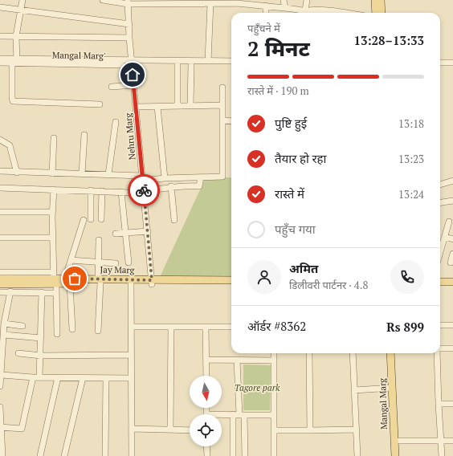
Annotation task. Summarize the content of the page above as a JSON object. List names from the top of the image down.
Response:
{
  "streets": {
    "main road": ["Jay Marg", "Mangal Marg"],
    "street": ["Mangal Marg'", "Nehru Marg"]
  },
  "crossings": [
    ["Mangal Marg'", "Nehru Marg"],
    ["Nehru Marg", "Jay Marg"]
  ],
  "parks": ["Tagore park"],
  "north": "bottom",
  "page": {
    "heading": ["2 मिनट", "पहुँचने में", "13:28–13:33"],
    "panel": [
      "अमित",
      "डिलीवरी पार्टनर · 4.8",
      "ऑर्डर #8362",
      "Rs 899"
    ],
    "bar": "रास्ते में · 190 m",
    "list": [
      ["पुष्टि हुई", "13:18"],
      ["तैयार हो रहा", "13:23"],
      ["रास्ते में", "13:24"],
      "पहुँच गया"
    ]
  }
}
